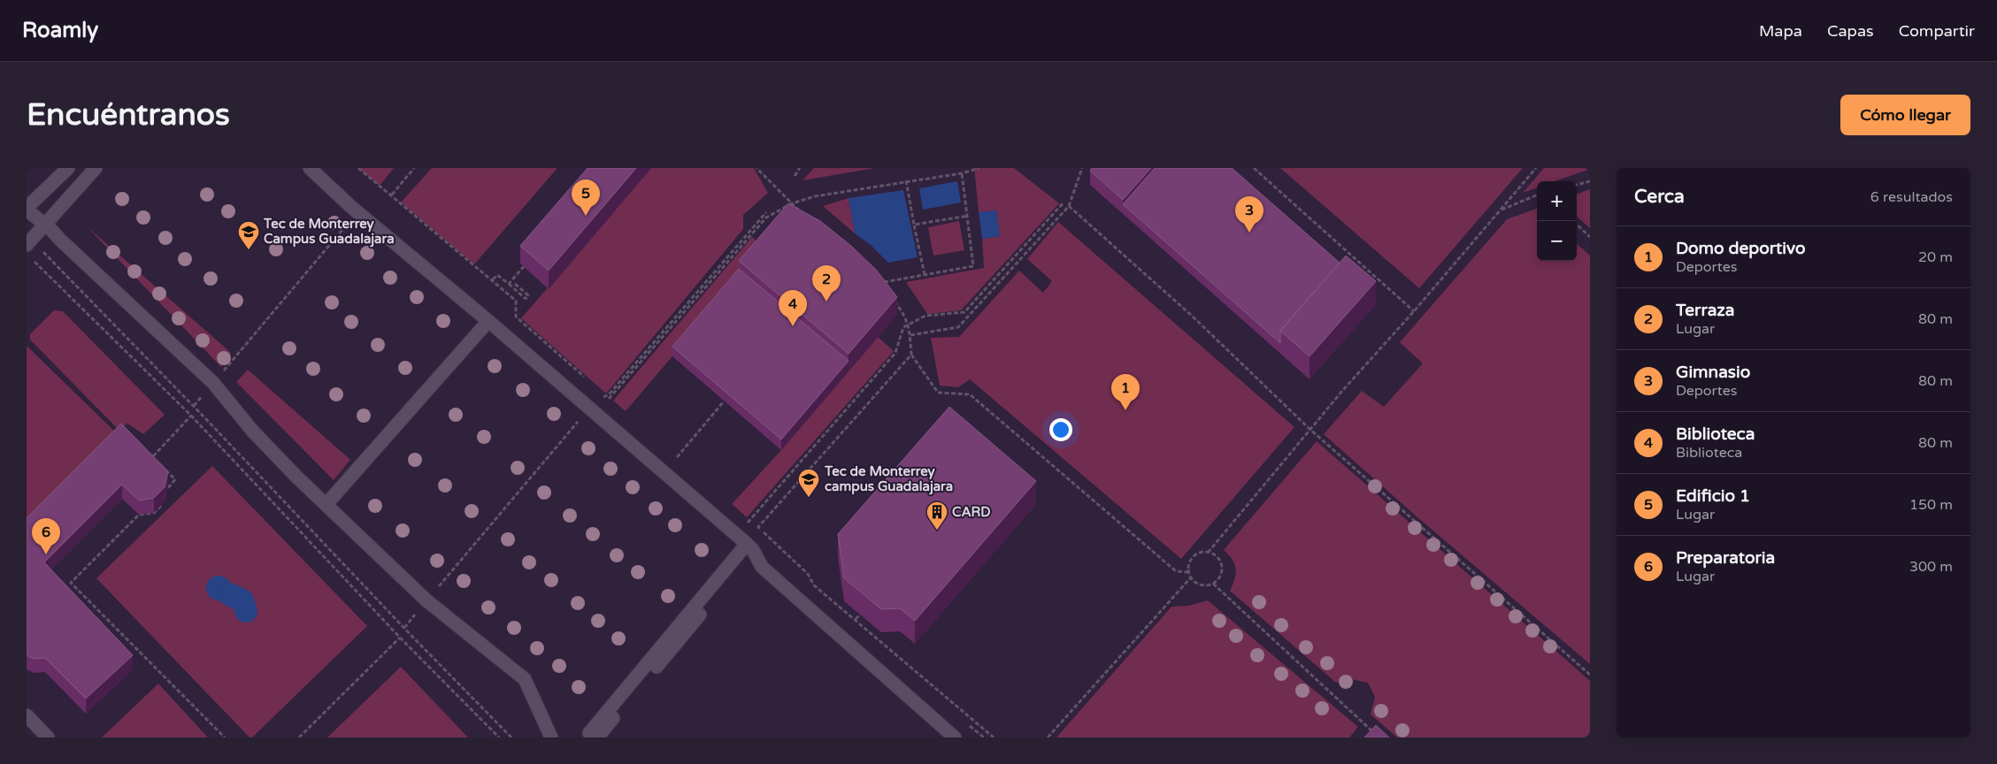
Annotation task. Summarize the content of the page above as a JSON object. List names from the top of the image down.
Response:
{
  "places": {
    "school or university": ["Tec de Monterrey Campus Guadalajara", "Tec de Monterrey campus Guadalajara"],
    "building": ["CARD"]
  },
  "page": {
    "header": "Roamly",
    "nav": ["Mapa", "Capas", "Compartir"],
    "buttons": "Cómo llegar",
    "title": "Encuéntranos",
    "heading": ["Cerca", "6 resultados"],
    "pins": [
      "5",
      "3",
      "2",
      "4",
      "1",
      "6"
    ],
    "map_buttons": ["+", "−"],
    "list": [
      {
        "mark": "1",
        "name": "Domo deportivo",
        "note": "Deportes",
        "value": "20 m"
      },
      {
        "mark": "2",
        "name": "Terraza",
        "note": "Lugar",
        "value": "80 m"
      },
      {
        "mark": "3",
        "name": "Gimnasio",
        "note": "Deportes",
        "value": "80 m"
      },
      {
        "mark": "4",
        "name": "Biblioteca",
        "note": "Biblioteca",
        "value": "80 m"
      },
      {
        "mark": "5",
        "name": "Edificio 1",
        "note": "Lugar",
        "value": "150 m"
      },
      {
        "mark": "6",
        "name": "Preparatoria",
        "note": "Lugar",
        "value": "300 m"
      }
    ]
  }
}
